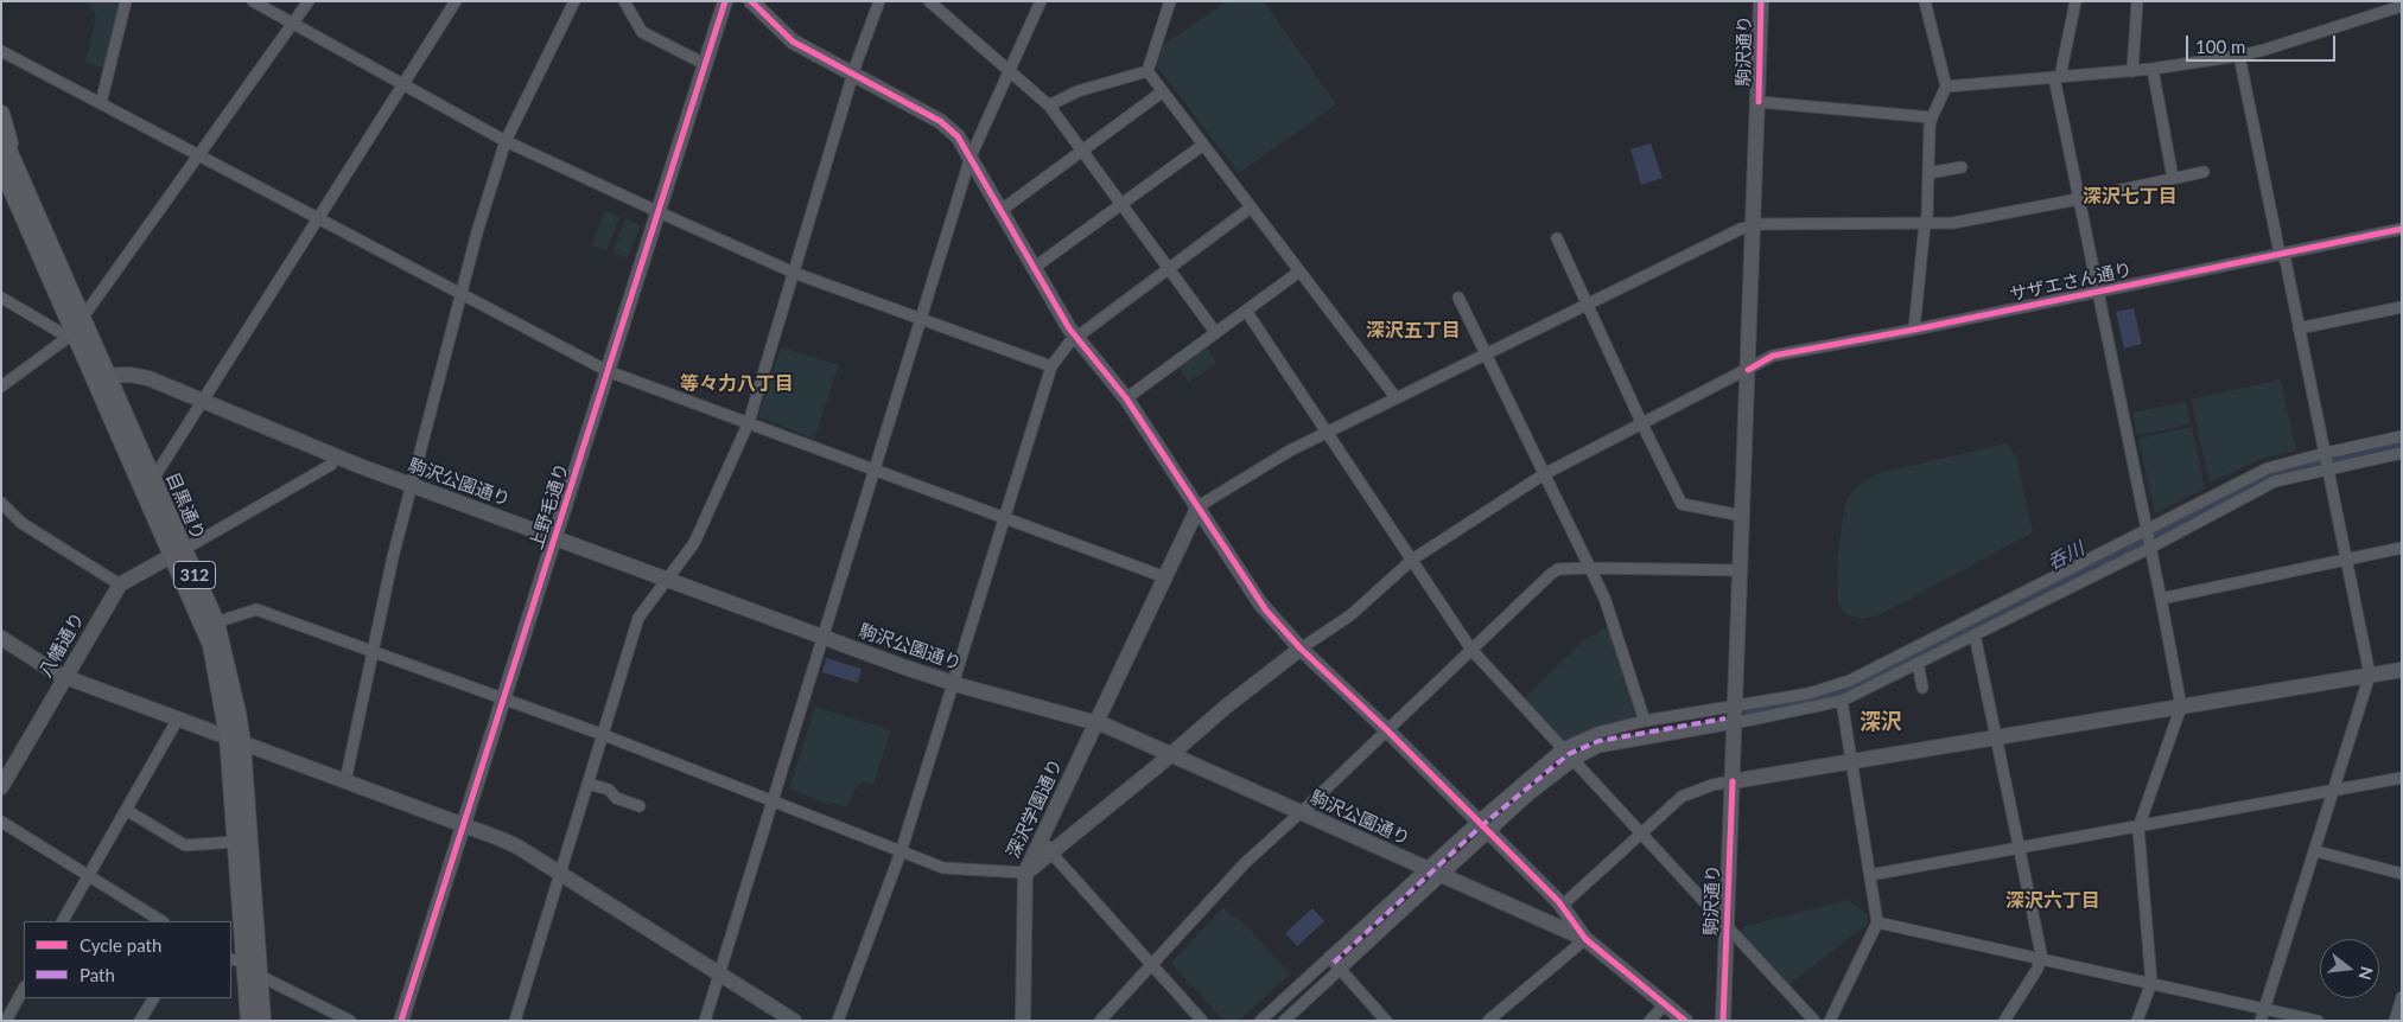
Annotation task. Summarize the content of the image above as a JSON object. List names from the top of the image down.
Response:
{
  "streets": {
    "main road": ["目黒通り", "312"],
    "street": [
      "駒沢通り",
      "サザエさん通り",
      "駒沢公園通り",
      "上野毛通り",
      "八幡通り",
      "深沢学園通り"
    ]
  },
  "crossings": [
    ["駒沢通り", "サザエさん通り"],
    ["駒沢公園通り", "目黒通り"],
    ["駒沢公園通り", "上野毛通り"],
    ["駒沢公園通り", "深沢学園通り"]
  ],
  "districts": [
    "深沢七丁目",
    "深沢五丁目",
    "等々力八丁目",
    "深沢",
    "深沢六丁目"
  ],
  "water": ["呑川"],
  "legend": ["Cycle path", "Path"],
  "scale_bar": "100 m",
  "north": "right"
}
